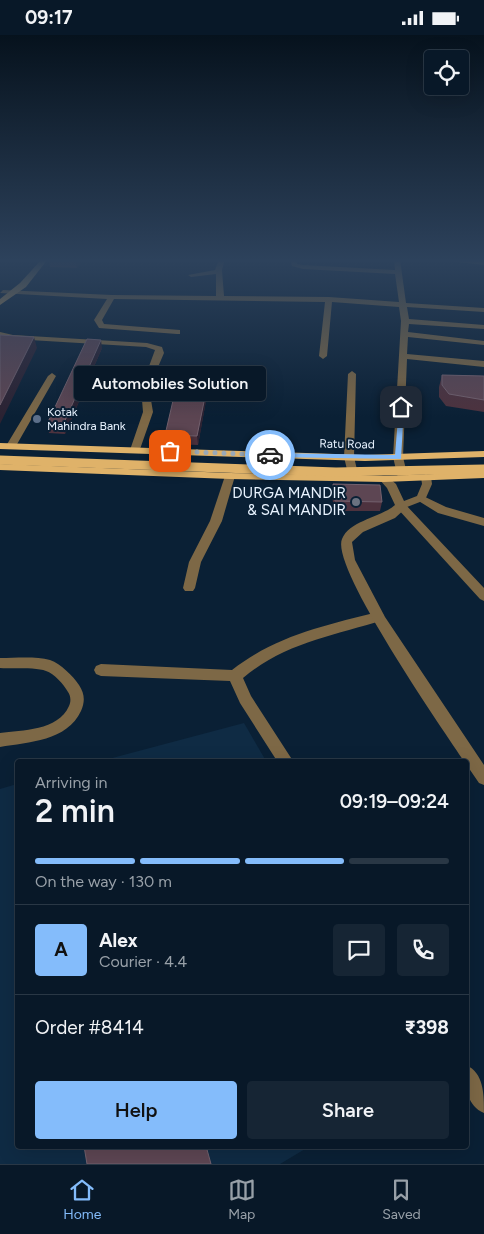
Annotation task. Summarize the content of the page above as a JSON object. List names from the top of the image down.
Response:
{
  "streets": {
    "main road": ["Ratu Road"]
  },
  "places": ["Kotak Mahindra Bank", "Automobiles Solution", "DURGA MANDIR & SAI MANDIR"],
  "page": {
    "status": "09:17",
    "bubble": "Automobiles Solution",
    "heading": ["2 min", "Arriving in", "09:19–09:24"],
    "panel": [
      "Alex",
      "Courier · 4.4",
      "Order #8414",
      "₹398"
    ],
    "bar": "On the way · 130 m",
    "round": "A",
    "buttons": ["Help", "Share"],
    "tabs": ["Home", "Map", "Saved"]
  }
}
